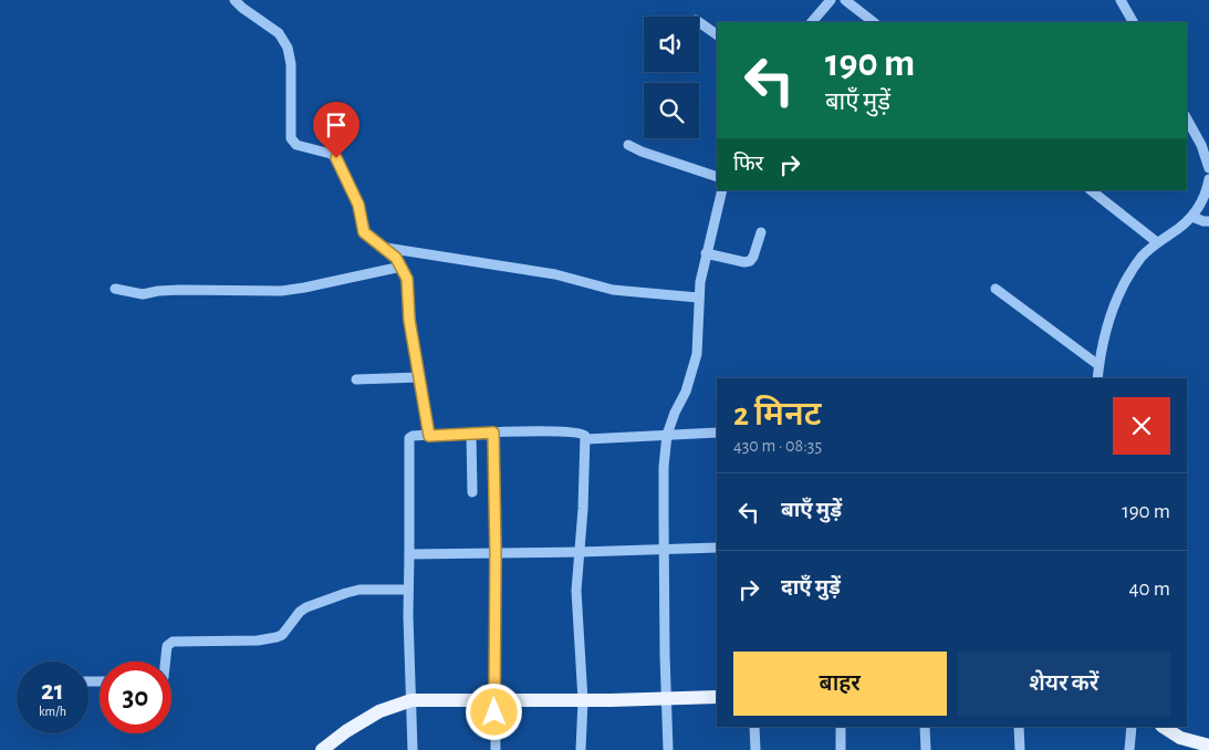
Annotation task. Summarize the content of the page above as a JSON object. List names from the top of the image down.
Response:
{
  "page": {
    "turn": ["190 m", "बाएँ मुड़ें"],
    "then": "फिर",
    "heading": ["2 मिनट", "430 m · 08:35"],
    "list": [
      {
        "name": "बाएँ मुड़ें",
        "value": "190 m"
      },
      {
        "name": "दाएँ मुड़ें",
        "value": "40 m"
      }
    ],
    "buttons": ["बाहर", "शेयर करें"],
    "speed": "21 km/h",
    "limit": "30"
  }
}
